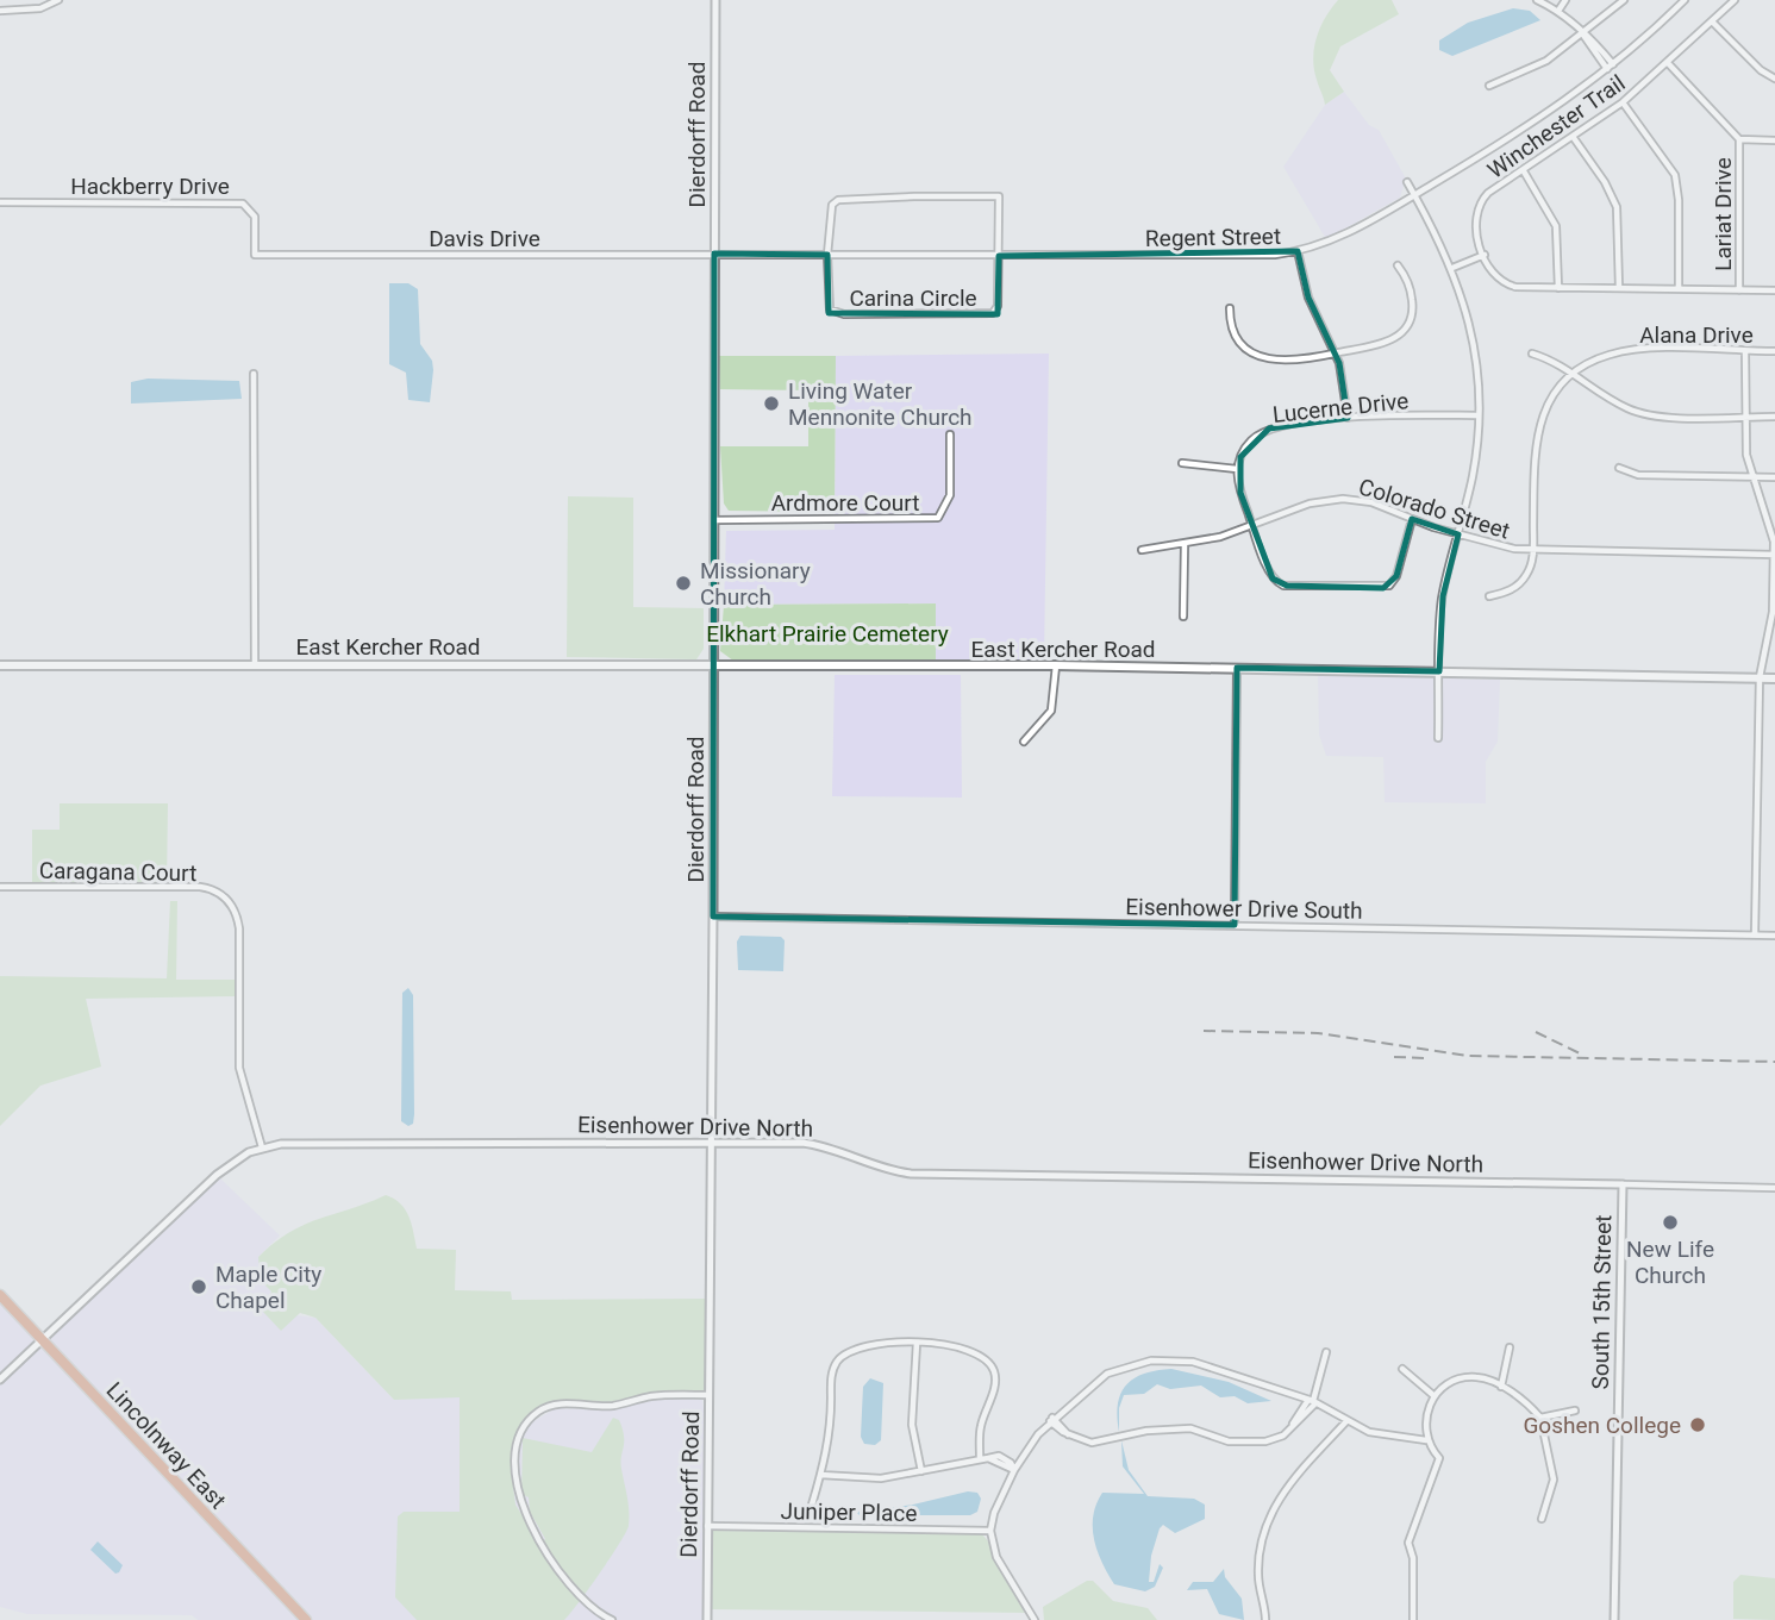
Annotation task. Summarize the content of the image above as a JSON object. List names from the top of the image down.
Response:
{
  "streets": {
    "highway": ["Lincolnway East"],
    "main road": ["East Kercher Road"],
    "street": [
      "Winchester Trail",
      "Dierdorff Road",
      "Hackberry Drive",
      "Lariat Drive",
      "Regent Street",
      "Davis Drive",
      "Carina Circle",
      "Alana Drive",
      "Lucerne Drive",
      "Ardmore Court",
      "Colorado Street",
      "Caragana Court",
      "Eisenhower Drive South",
      "Eisenhower Drive North",
      "South 15th Street",
      "Juniper Place"
    ]
  },
  "crossings": [
    ["Winchester Trail", "Lariat Drive"],
    ["Dierdorff Road", "Regent Street"],
    ["Dierdorff Road", "Davis Drive"],
    ["Dierdorff Road", "Ardmore Court"],
    ["Dierdorff Road", "East Kercher Road"],
    ["Dierdorff Road", "Eisenhower Drive South"],
    ["Dierdorff Road", "Eisenhower Drive North"],
    ["Dierdorff Road", "Juniper Place"],
    ["Hackberry Drive", "Davis Drive"],
    ["Regent Street", "Davis Drive"],
    ["Regent Street", "Carina Circle"],
    ["Caragana Court", "Eisenhower Drive North"],
    ["Eisenhower Drive North", "South 15th Street"],
    ["Eisenhower Drive North", "Lincolnway East"]
  ],
  "parks": ["Elkhart Prairie Cemetery"],
  "places": [
    "Living Water Mennonite Church",
    "Missionary Church",
    "New Life Church",
    "Maple City Chapel",
    "Goshen College"
  ]
}
